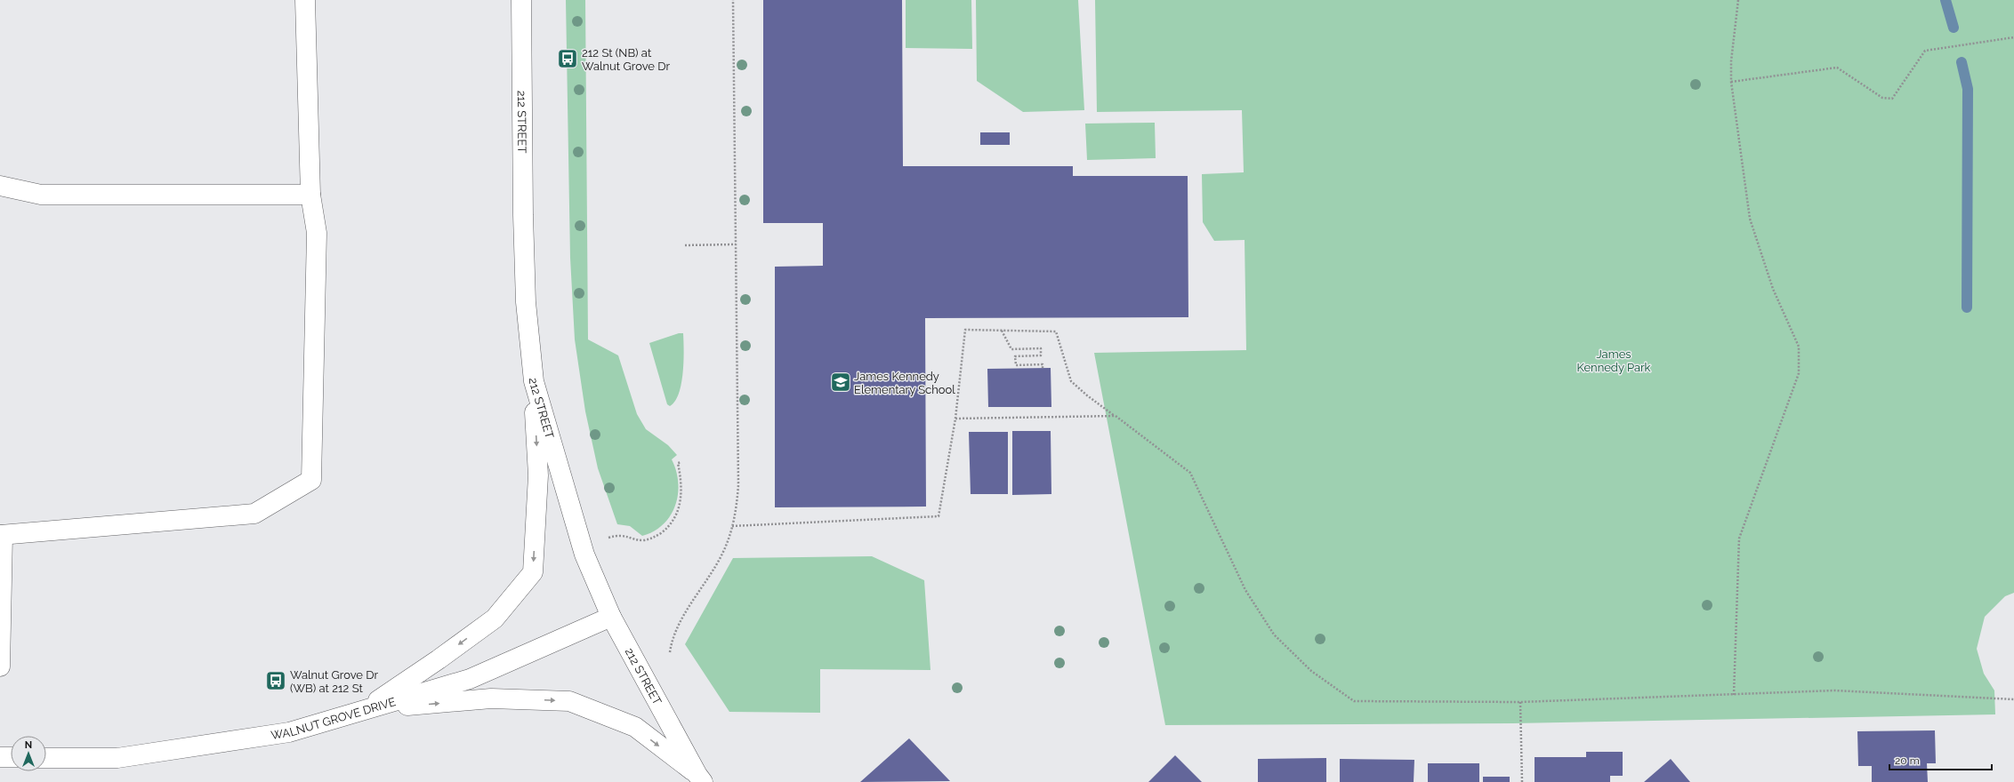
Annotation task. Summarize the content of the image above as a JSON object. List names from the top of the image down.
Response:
{
  "streets": {
    "street": ["212 STREET", "WALNUT GROVE DRIVE"]
  },
  "crossings": [
    ["212 STREET", "WALNUT GROVE DRIVE"]
  ],
  "parks": ["James Kennedy Park"],
  "places": {
    "bus stop": ["212 St (NB) at Walnut Grove Dr", "Walnut Grove Dr (WB) at 212 St"],
    "school or university": ["James Kennedy Elementary School"]
  },
  "scale_bar": "20 m",
  "north": "top"
}
